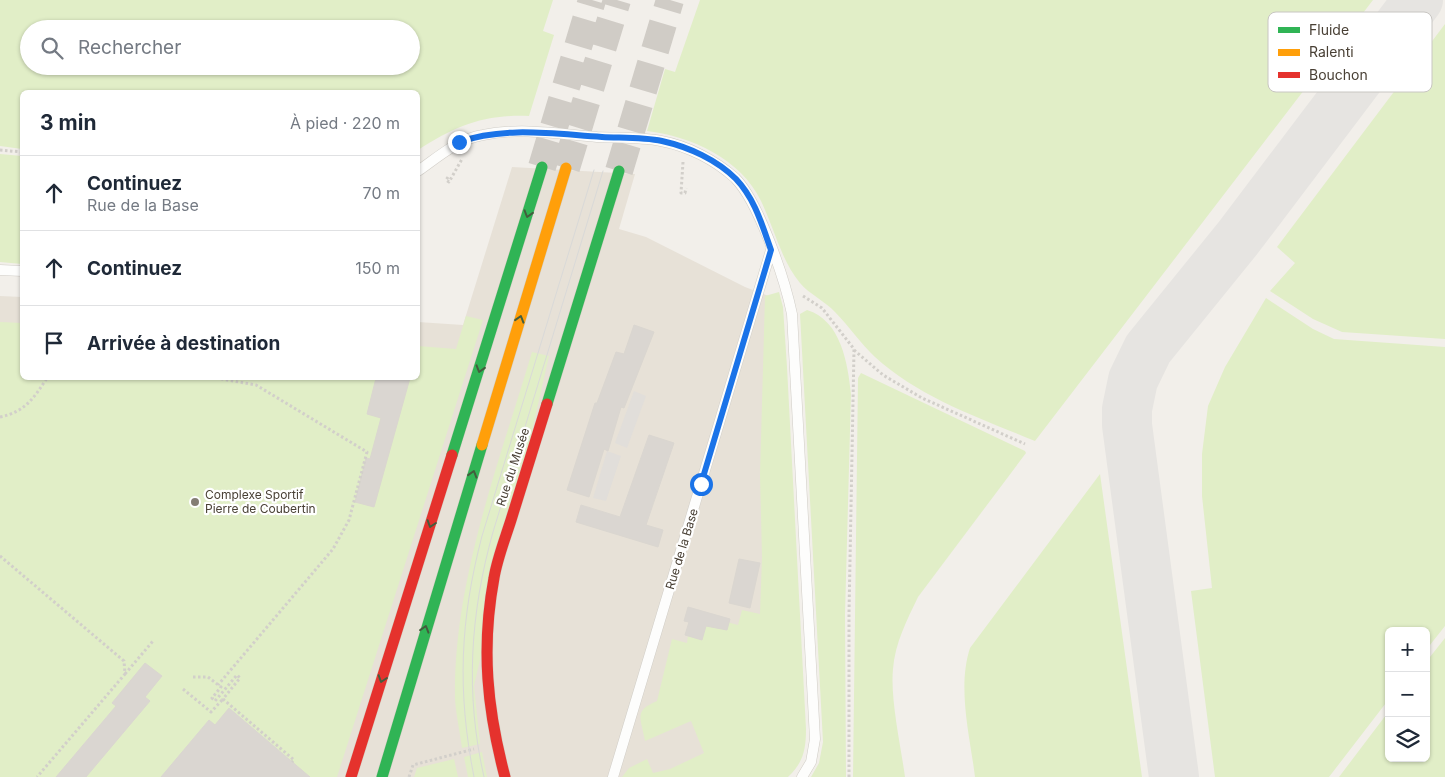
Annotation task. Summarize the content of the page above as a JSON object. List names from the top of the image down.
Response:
{
  "streets": {
    "main road": ["Rue du Musée"],
    "lane": ["Rue de la Base"]
  },
  "places": ["Complexe Sportif Pierre de Coubertin"],
  "legend": ["Fluide", "Ralenti", "Bouchon"],
  "page": {
    "search": "Rechercher",
    "heading": ["3 min", "À pied · 220 m"],
    "list": [
      ["Continuez", "Rue de la Base", "70 m"],
      ["Continuez", "150 m"],
      "Arrivée à destination"
    ],
    "map_buttons": ["+", "−"]
  }
}
